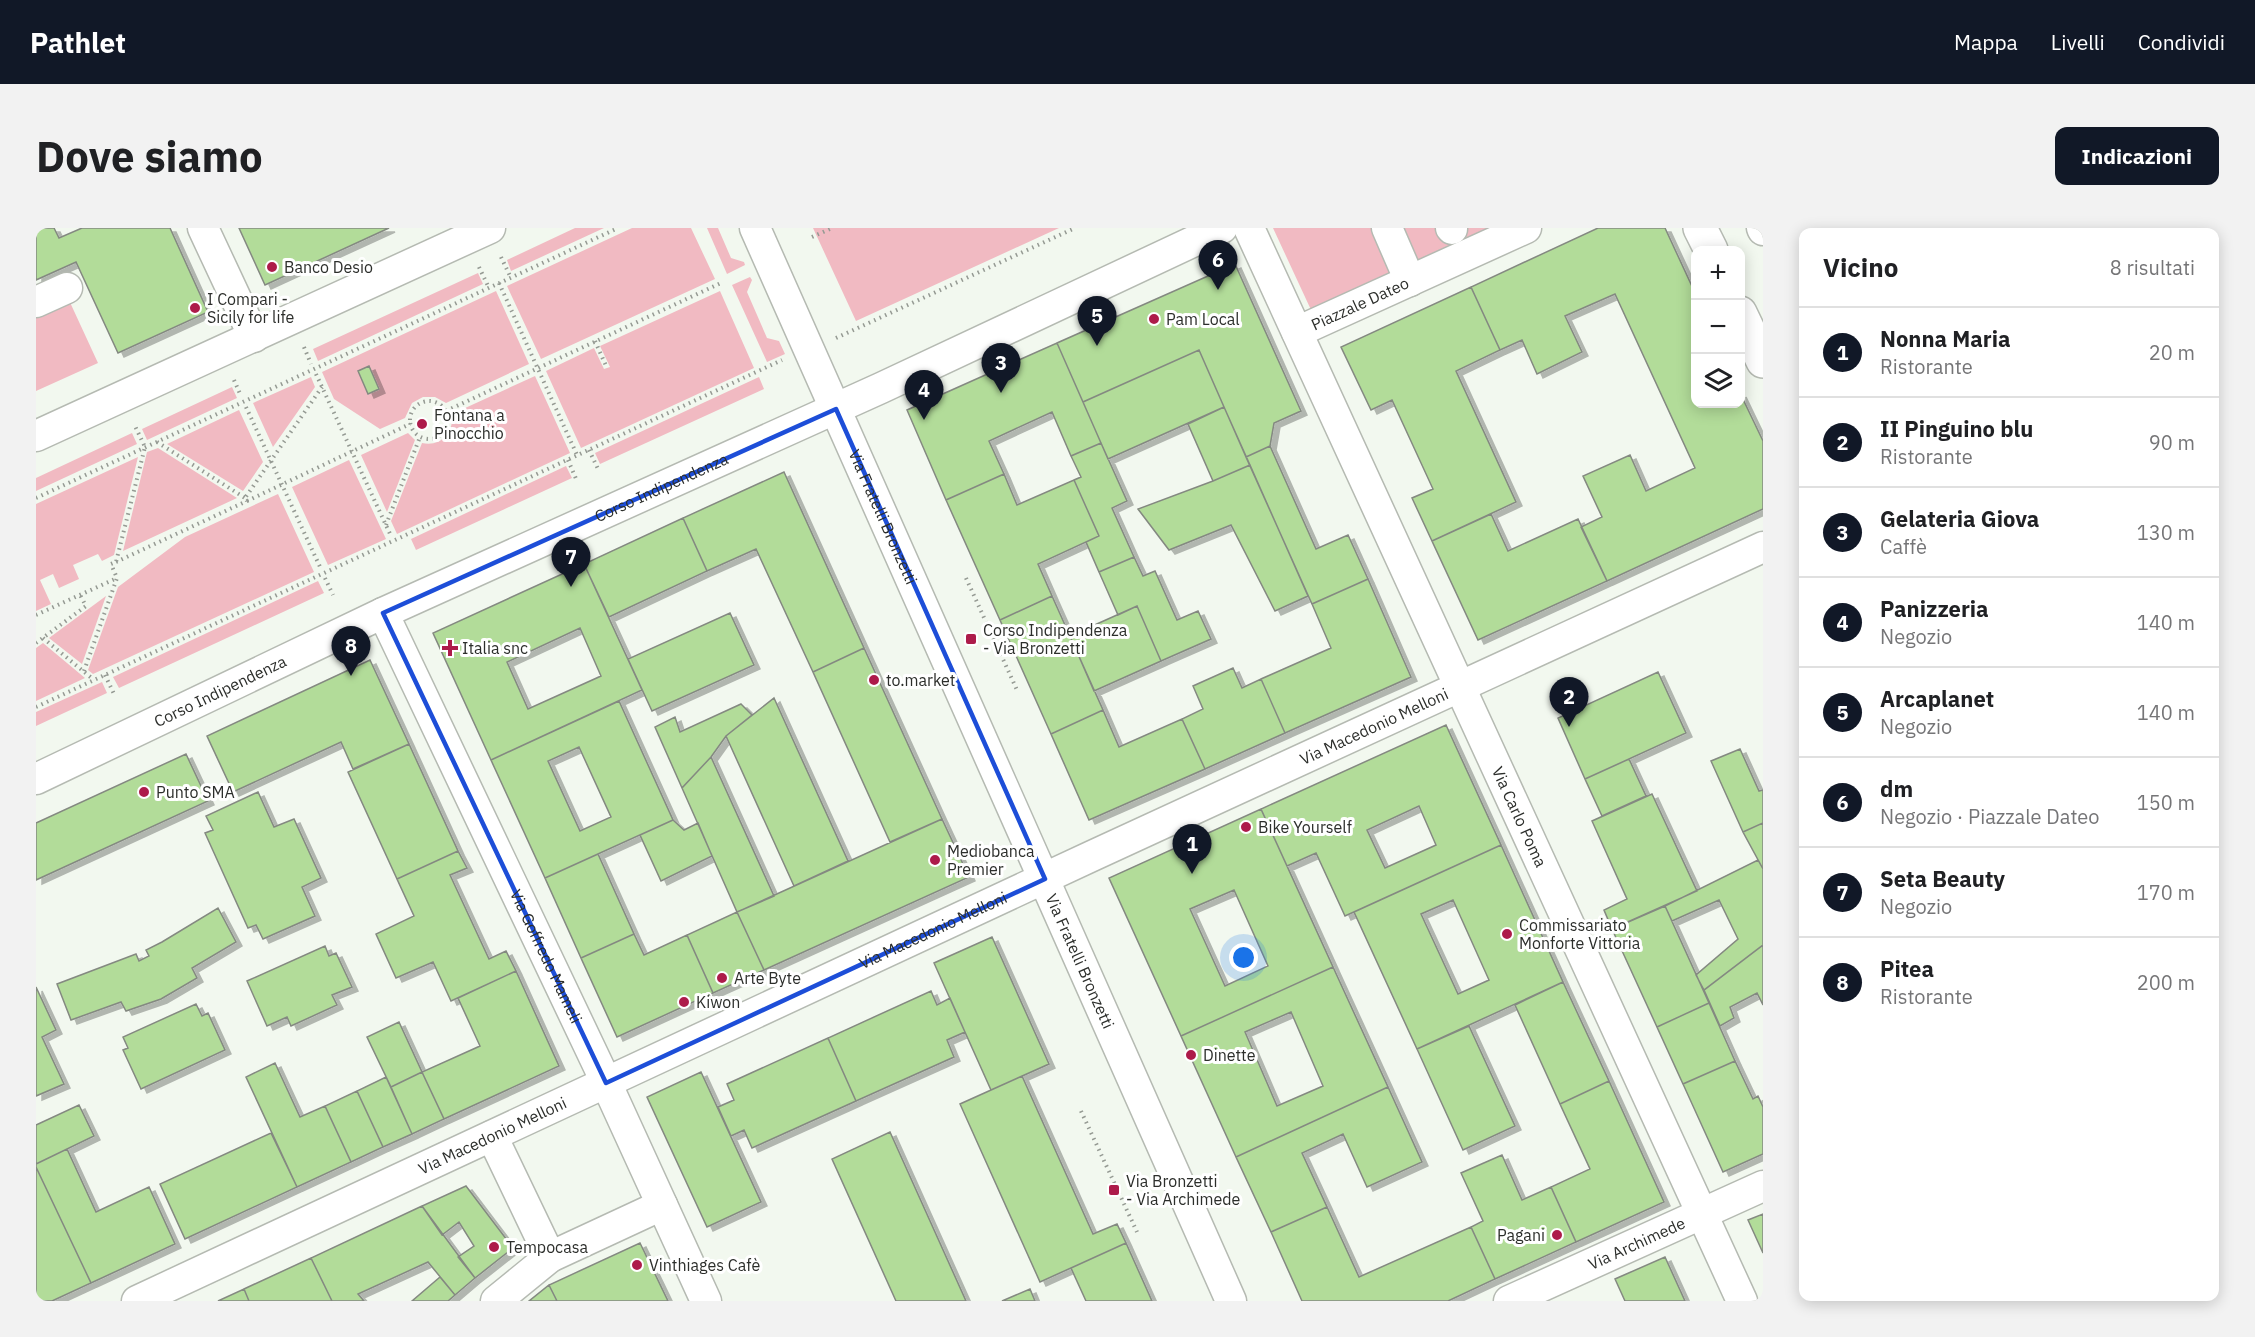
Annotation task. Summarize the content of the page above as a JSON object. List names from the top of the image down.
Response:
{
  "streets": {
    "street": [
      "Piazzale Dateo",
      "Corso Indipendenza",
      "Via Fratelli Bronzetti",
      "Via Macedonio Melloni",
      "Via Carlo Poma",
      "Via Goffredo Mameli",
      "Via Archimede"
    ]
  },
  "crossings": [
    ["Piazzale Dateo", "Via Carlo Poma"],
    ["Corso Indipendenza", "Via Fratelli Bronzetti"],
    ["Corso Indipendenza", "Via Goffredo Mameli"],
    ["Via Fratelli Bronzetti", "Via Macedonio Melloni"],
    ["Via Macedonio Melloni", "Via Carlo Poma"],
    ["Via Macedonio Melloni", "Via Goffredo Mameli"],
    ["Via Carlo Poma", "Via Archimede"]
  ],
  "places": {
    "other": [
      "Banco Desio",
      "I Compari - Sicily for life",
      "Pam Local",
      "Fontana a Pinocchio",
      "to.market",
      "Punto SMA",
      "Bike Yourself",
      "Mediobanca Premier",
      "Commissariato Monforte Vittoria",
      "Arte Byte",
      "Kiwon",
      "Dinette",
      "Pagani",
      "Tempocasa",
      "Vinthiages Cafè"
    ],
    "transit": ["Corso Indipendenza - Via Bronzetti", "Via Bronzetti - Via Archimede"],
    "health": ["Italia snc"]
  },
  "page": {
    "header": "Pathlet",
    "nav": ["Mappa", "Livelli", "Condividi"],
    "buttons": "Indicazioni",
    "title": "Dove siamo",
    "heading": ["Vicino", "8 risultati"],
    "pins": [
      "6",
      "5",
      "3",
      "4",
      "7",
      "8",
      "2",
      "1"
    ],
    "map_buttons": ["+", "−"],
    "list": [
      {
        "mark": "1",
        "name": "Nonna Maria",
        "note": "Ristorante",
        "value": "20 m"
      },
      {
        "mark": "2",
        "name": "II Pinguino blu",
        "note": "Ristorante",
        "value": "90 m"
      },
      {
        "mark": "3",
        "name": "Gelateria Giova",
        "note": "Caffè",
        "value": "130 m"
      },
      {
        "mark": "4",
        "name": "Panizzeria",
        "note": "Negozio",
        "value": "140 m"
      },
      {
        "mark": "5",
        "name": "Arcaplanet",
        "note": "Negozio",
        "value": "140 m"
      },
      {
        "mark": "6",
        "name": "dm",
        "note": "Negozio · Piazzale Dateo",
        "value": "150 m"
      },
      {
        "mark": "7",
        "name": "Seta Beauty",
        "note": "Negozio",
        "value": "170 m"
      },
      {
        "mark": "8",
        "name": "Pitea",
        "note": "Ristorante",
        "value": "200 m"
      }
    ]
  }
}
